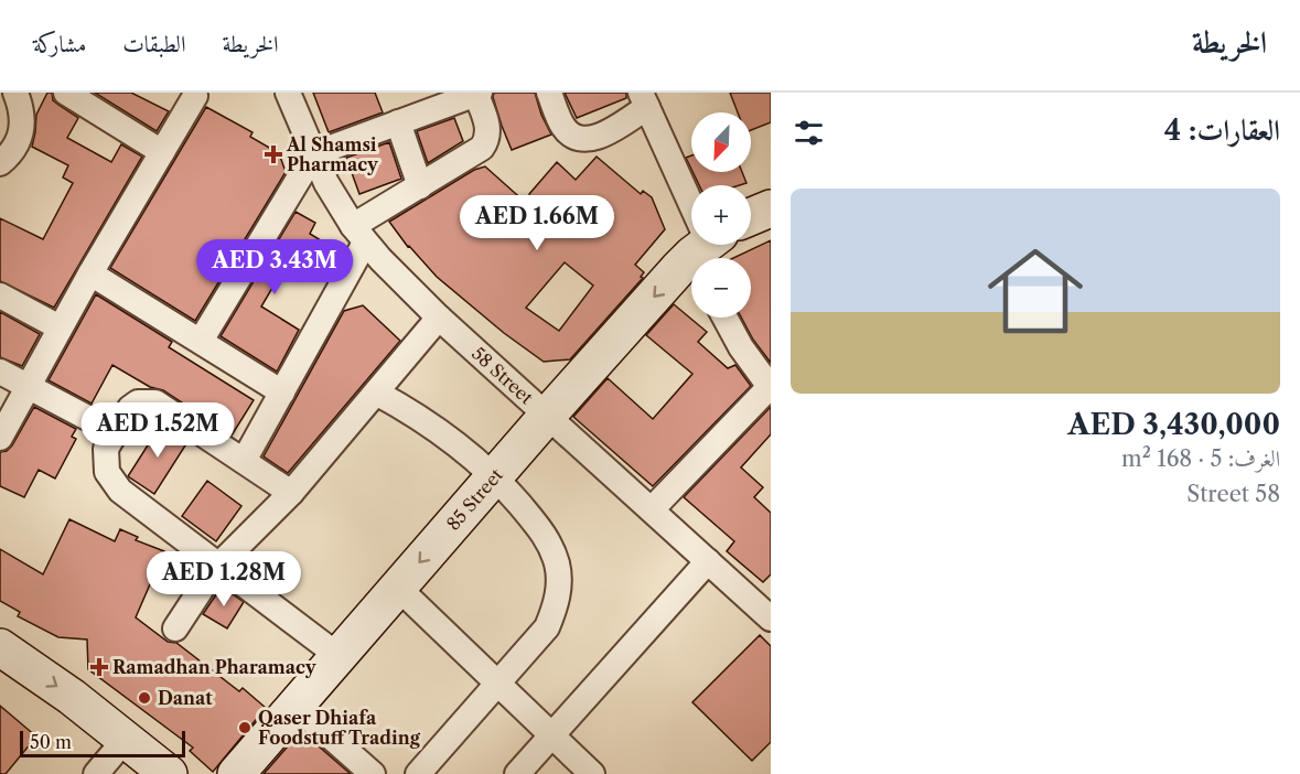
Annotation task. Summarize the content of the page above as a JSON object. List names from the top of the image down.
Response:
{
  "streets": {
    "main road": ["85 Street"],
    "street": ["58 Street"]
  },
  "crossings": [
    ["58 Street", "85 Street"]
  ],
  "one_way": ["85 Street"],
  "places": {
    "health": ["Al Shamsi Pharmacy", "Ramadhan Pharamacy"],
    "other": ["Danat", "Qaser Dhiafa Foodstuff Trading"]
  },
  "scale_bar": "50 m",
  "north": "bottom left",
  "page": {
    "header": "الخريطة",
    "nav": ["الخريطة", "الطبقات", "مشاركة"],
    "heading": "العقارات: 4",
    "map_buttons": ["+", "−"],
    "list": [
      {
        "name": "AED 3,430,000",
        "note": "الغرف: 5 · 168 m² · 58 Street"
      }
    ],
    "price": [
      "AED 1.66M",
      "AED 3.43M",
      "AED 1.52M",
      "AED 1.28M"
    ],
    "scale": "50 m"
  }
}
